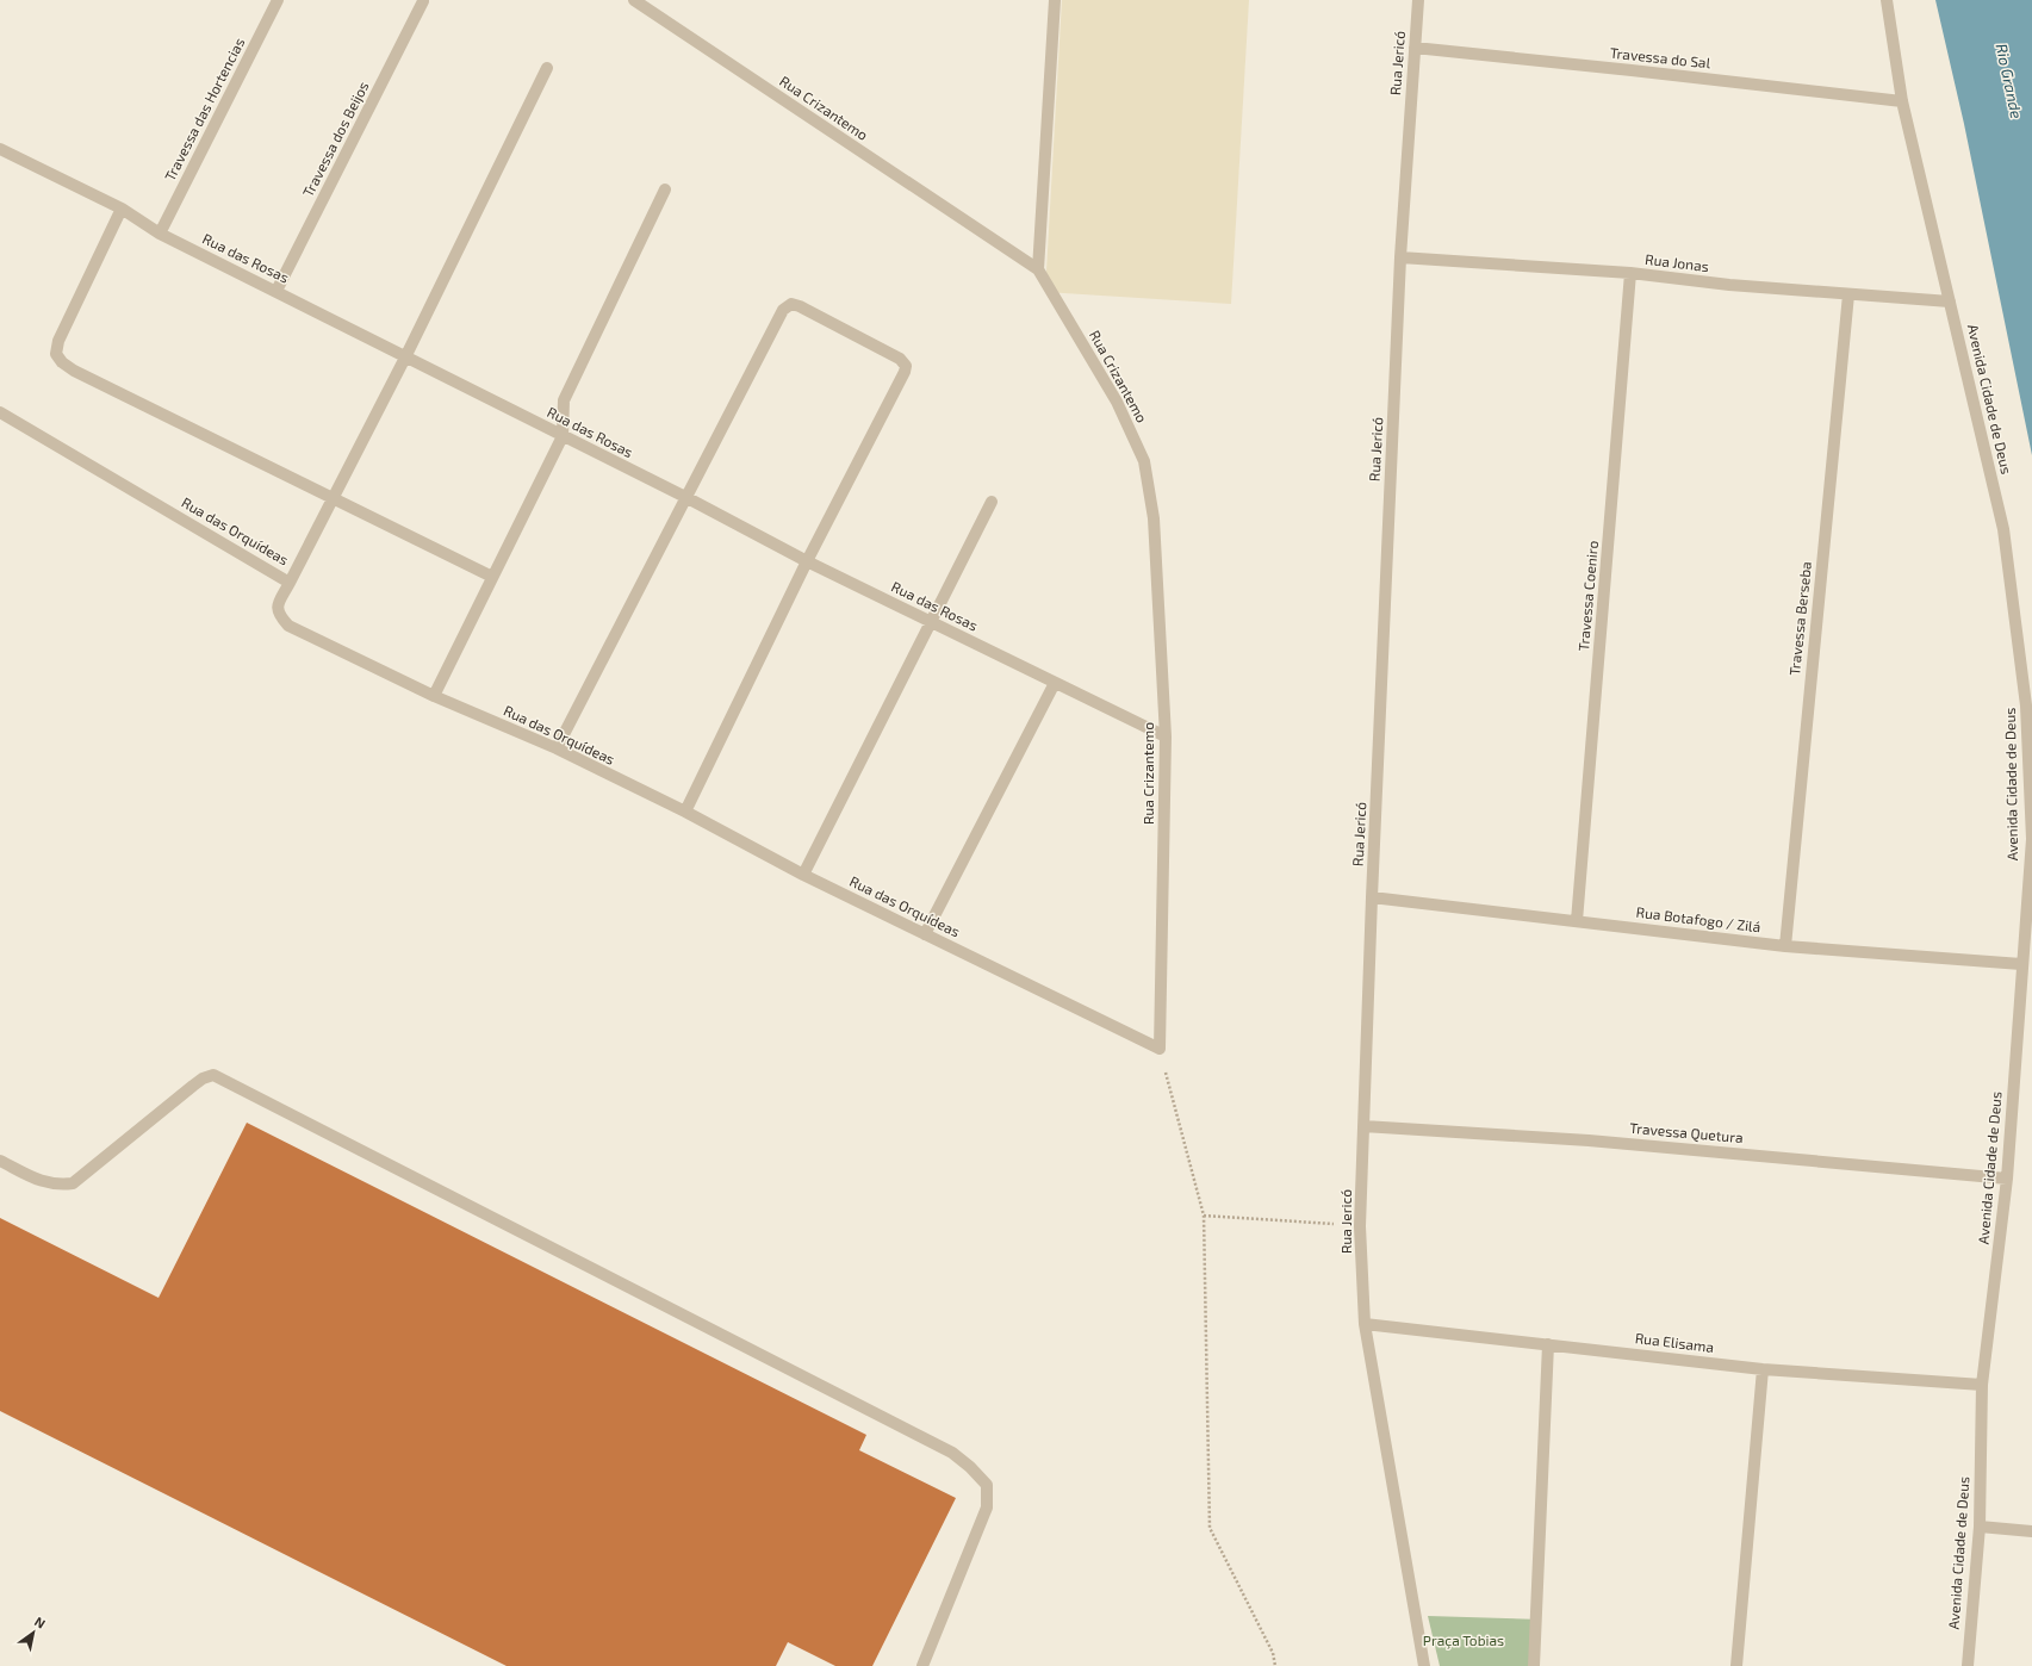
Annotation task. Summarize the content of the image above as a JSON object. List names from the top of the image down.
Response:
{
  "streets": {
    "street": [
      "Travessa do Sal",
      "Rua Jericó",
      "Rua Crizantemo",
      "Travessa das Hortencias",
      "Travessa dos Beijos",
      "Rua das Rosas",
      "Rua Jonas",
      "Avenida Cidade de Deus",
      "Rua das Orquídeas",
      "Travessa Coeniro",
      "Travessa Berseba",
      "Rua Botafogo / Zilá",
      "Travessa Quetura",
      "Rua Elisama"
    ]
  },
  "crossings": [
    ["Travessa do Sal", "Rua Jericó"],
    ["Travessa do Sal", "Avenida Cidade de Deus"],
    ["Rua Jericó", "Rua Jonas"],
    ["Rua Jericó", "Rua Botafogo / Zilá"],
    ["Rua Jericó", "Travessa Quetura"],
    ["Rua Jericó", "Rua Elisama"],
    ["Rua Crizantemo", "Rua das Rosas"],
    ["Rua Crizantemo", "Rua das Orquídeas"],
    ["Travessa das Hortencias", "Rua das Rosas"],
    ["Travessa dos Beijos", "Rua das Rosas"],
    ["Rua Jonas", "Avenida Cidade de Deus"],
    ["Rua Jonas", "Travessa Coeniro"],
    ["Rua Jonas", "Travessa Berseba"],
    ["Avenida Cidade de Deus", "Rua Botafogo / Zilá"],
    ["Avenida Cidade de Deus", "Travessa Quetura"],
    ["Avenida Cidade de Deus", "Rua Elisama"],
    ["Travessa Coeniro", "Rua Botafogo / Zilá"],
    ["Travessa Berseba", "Rua Botafogo / Zilá"]
  ],
  "water": ["Rio Grande"],
  "parks": ["Praça Tobias"],
  "north": "top right"
}
